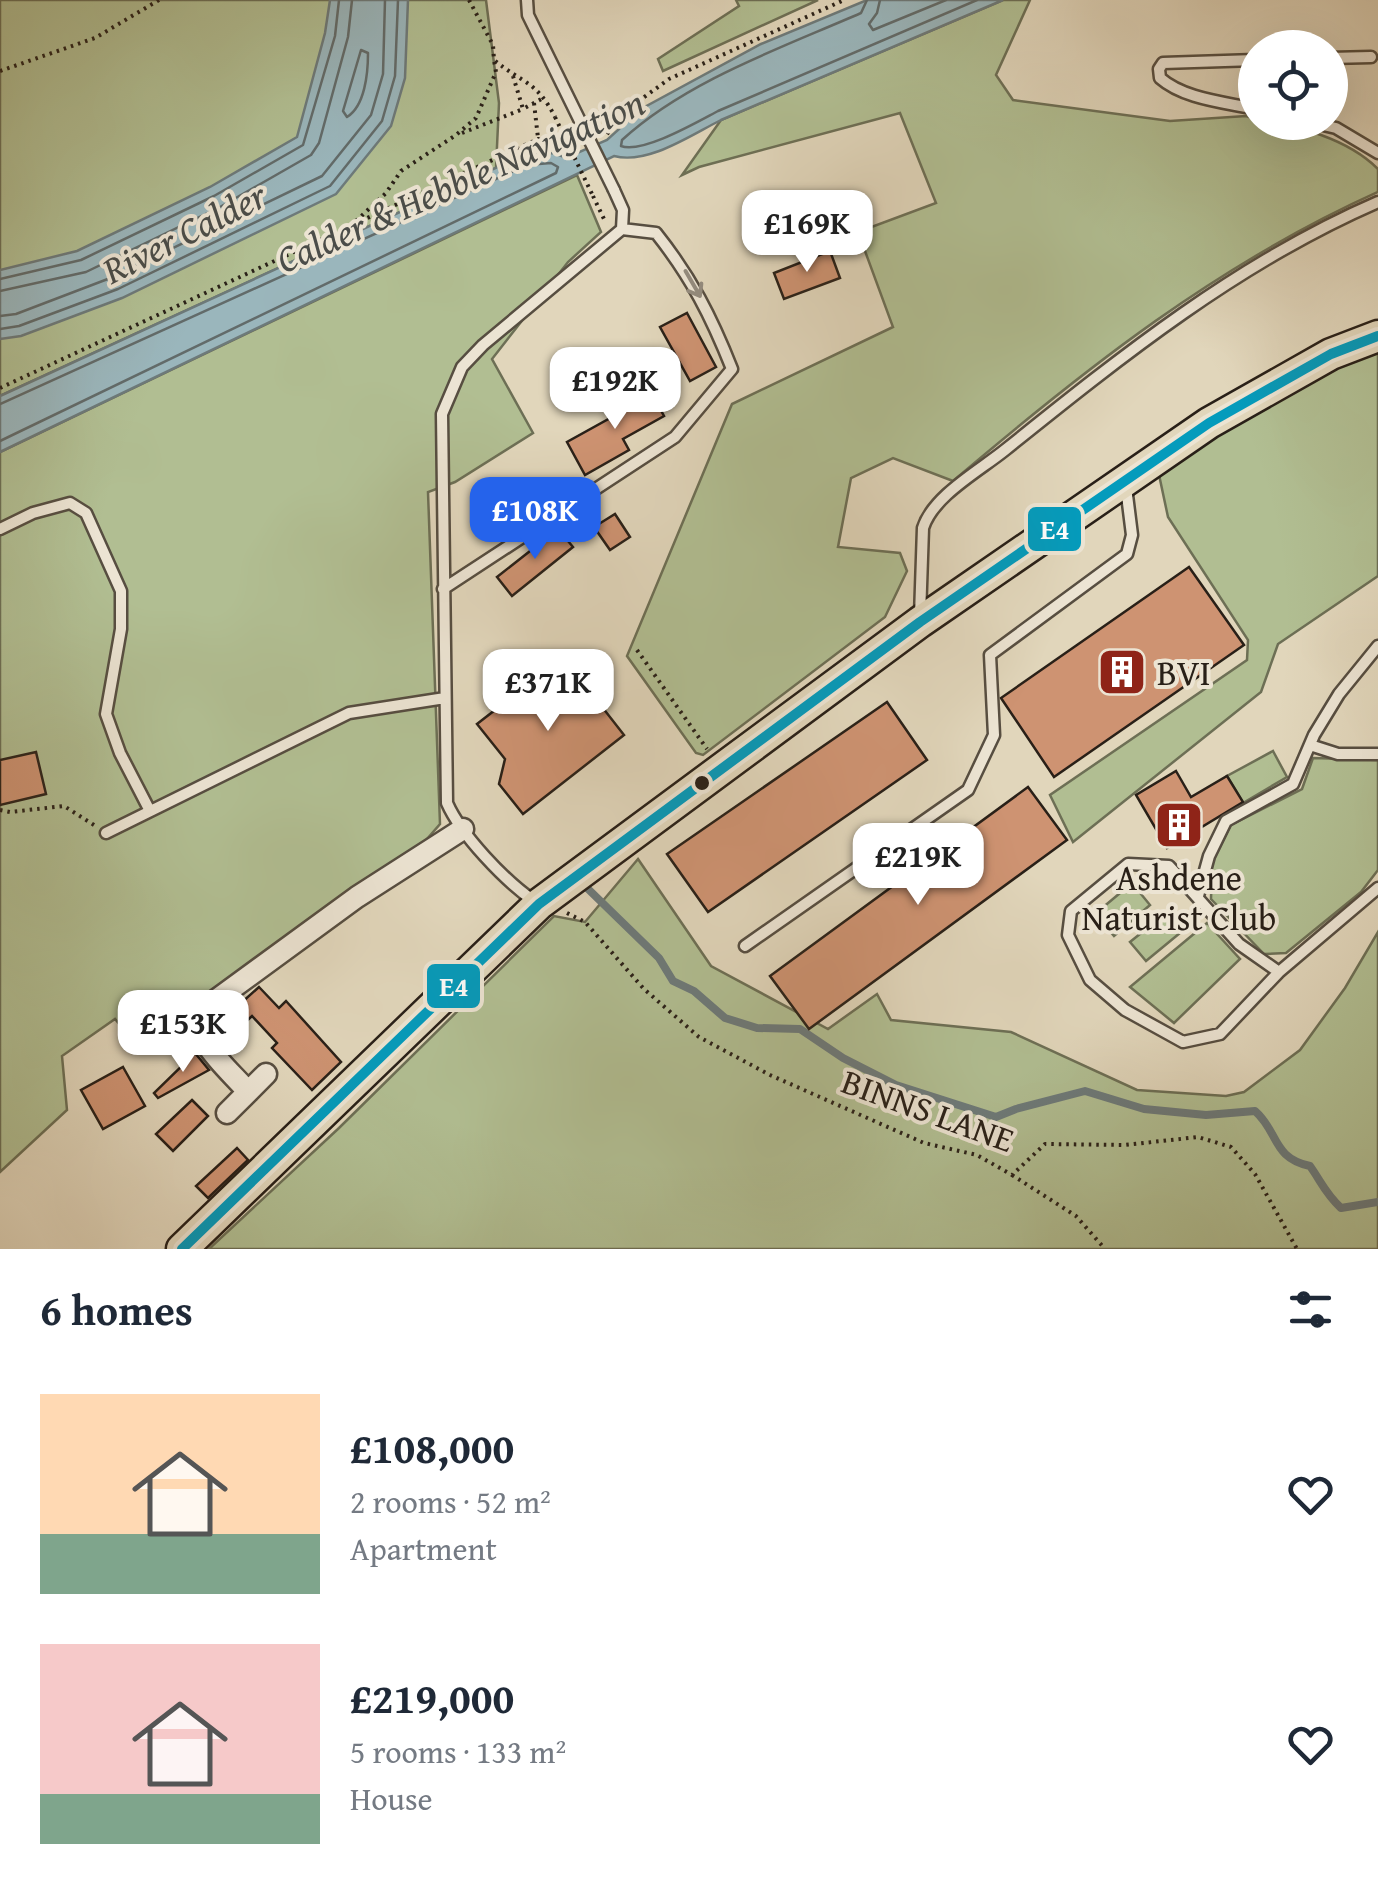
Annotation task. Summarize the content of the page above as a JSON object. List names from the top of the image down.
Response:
{
  "streets": {
    "path": ["BINNS LANE"]
  },
  "water": ["Calder & Hebble Navigation", "River Calder"],
  "places": {
    "building": ["BVI", "Ashdene Naturist Club"]
  },
  "lines": ["transit line E4"],
  "page": {
    "price": [
      "£169K",
      "£192K",
      "£108K",
      "£371K",
      "£219K",
      "£153K"
    ],
    "heading": "6 homes",
    "list": [
      {
        "name": "£108,000",
        "note": "2 rooms · 52 m² · Apartment"
      },
      {
        "name": "£219,000",
        "note": "5 rooms · 133 m² · House"
      }
    ]
  }
}
